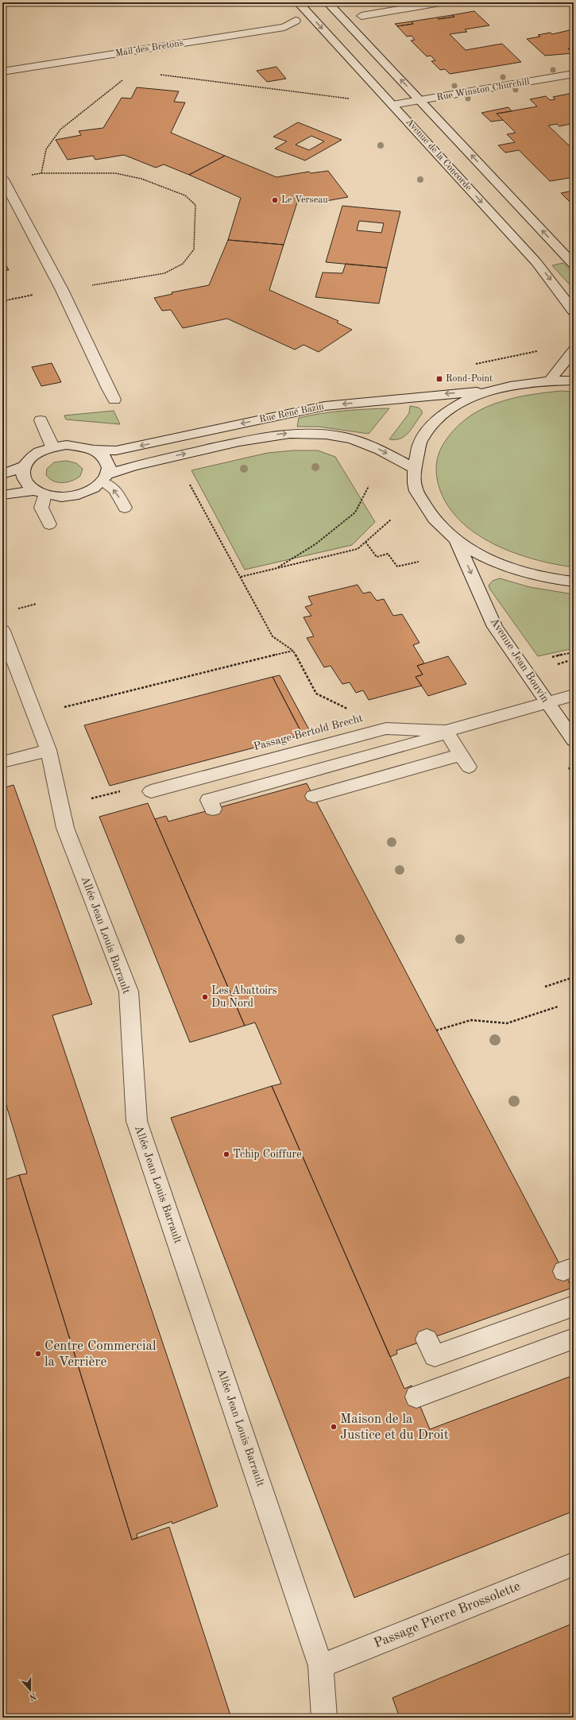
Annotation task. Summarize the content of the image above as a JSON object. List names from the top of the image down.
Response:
{
  "streets": {
    "street": [
      "Mail des Bretons",
      "Rue Winston Churchill",
      "Avenue de la Concorde",
      "Rue René Bazin",
      "Avenue Jean Bouvin",
      "Allée Jean Louis Barrault",
      "Passage Pierre Brossolette"
    ],
    "path": ["Passage Bertold Brecht"]
  },
  "crossings": [
    ["Rue Winston Churchill", "Avenue de la Concorde"],
    ["Allée Jean Louis Barrault", "Passage Pierre Brossolette"]
  ],
  "one_way": ["Avenue Jean Bouvin"],
  "places": {
    "other": [
      "Le Verseau",
      "Les Abattoirs Du Nord",
      "Tchip Coiffure",
      "Centre Commercial la Verrière",
      "Maison de la Justice et du Droit"
    ],
    "transit": ["Rond-Point"]
  },
  "north": "bottom"
}
